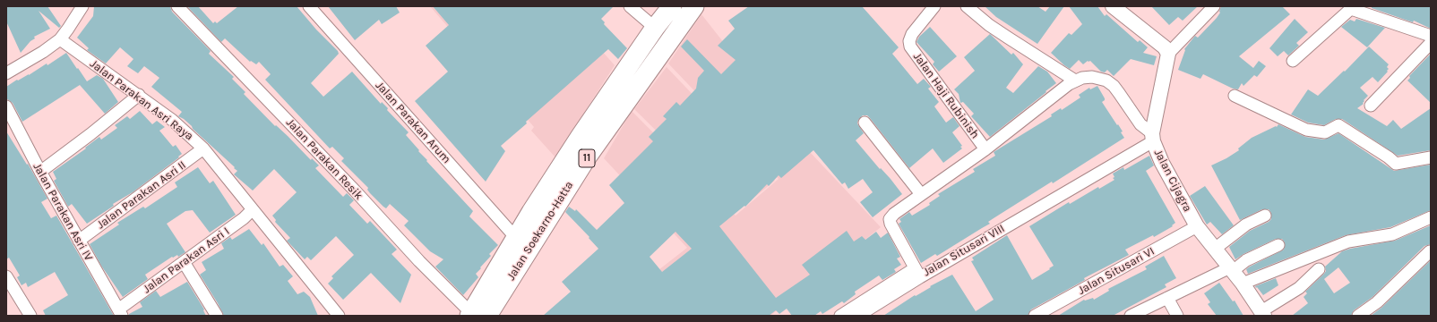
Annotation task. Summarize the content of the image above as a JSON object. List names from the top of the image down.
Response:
{
  "streets": {
    "highway": ["11", "Jalan Soekarno-Hatta"],
    "street": [
      "Jalan Haji Rubinish",
      "Jalan Parakan Asri Raya",
      "Jalan Parakan Arum",
      "Jalan Parakan Resik",
      "Jalan Cijagra",
      "Jalan Parakan Asri II",
      "Jalan Parakan Asri IV",
      "Jalan Situsari VIII",
      "Jalan Parakan Asri I",
      "Jalan Situsari VI"
    ]
  },
  "crossings": [
    ["Jalan Haji Rubinish", "Jalan Situsari VIII"],
    ["Jalan Parakan Asri Raya", "Jalan Parakan Asri II"],
    ["Jalan Parakan Asri Raya", "Jalan Parakan Asri I"],
    ["Jalan Parakan Arum", "Jalan Soekarno-Hatta"],
    ["Jalan Parakan Resik", "Jalan Soekarno-Hatta"],
    ["Jalan Cijagra", "Jalan Situsari VIII"],
    ["Jalan Cijagra", "Jalan Situsari VI"],
    ["Jalan Parakan Asri II", "Jalan Parakan Asri IV"],
    ["Jalan Parakan Asri IV", "Jalan Parakan Asri I"]
  ]
}
